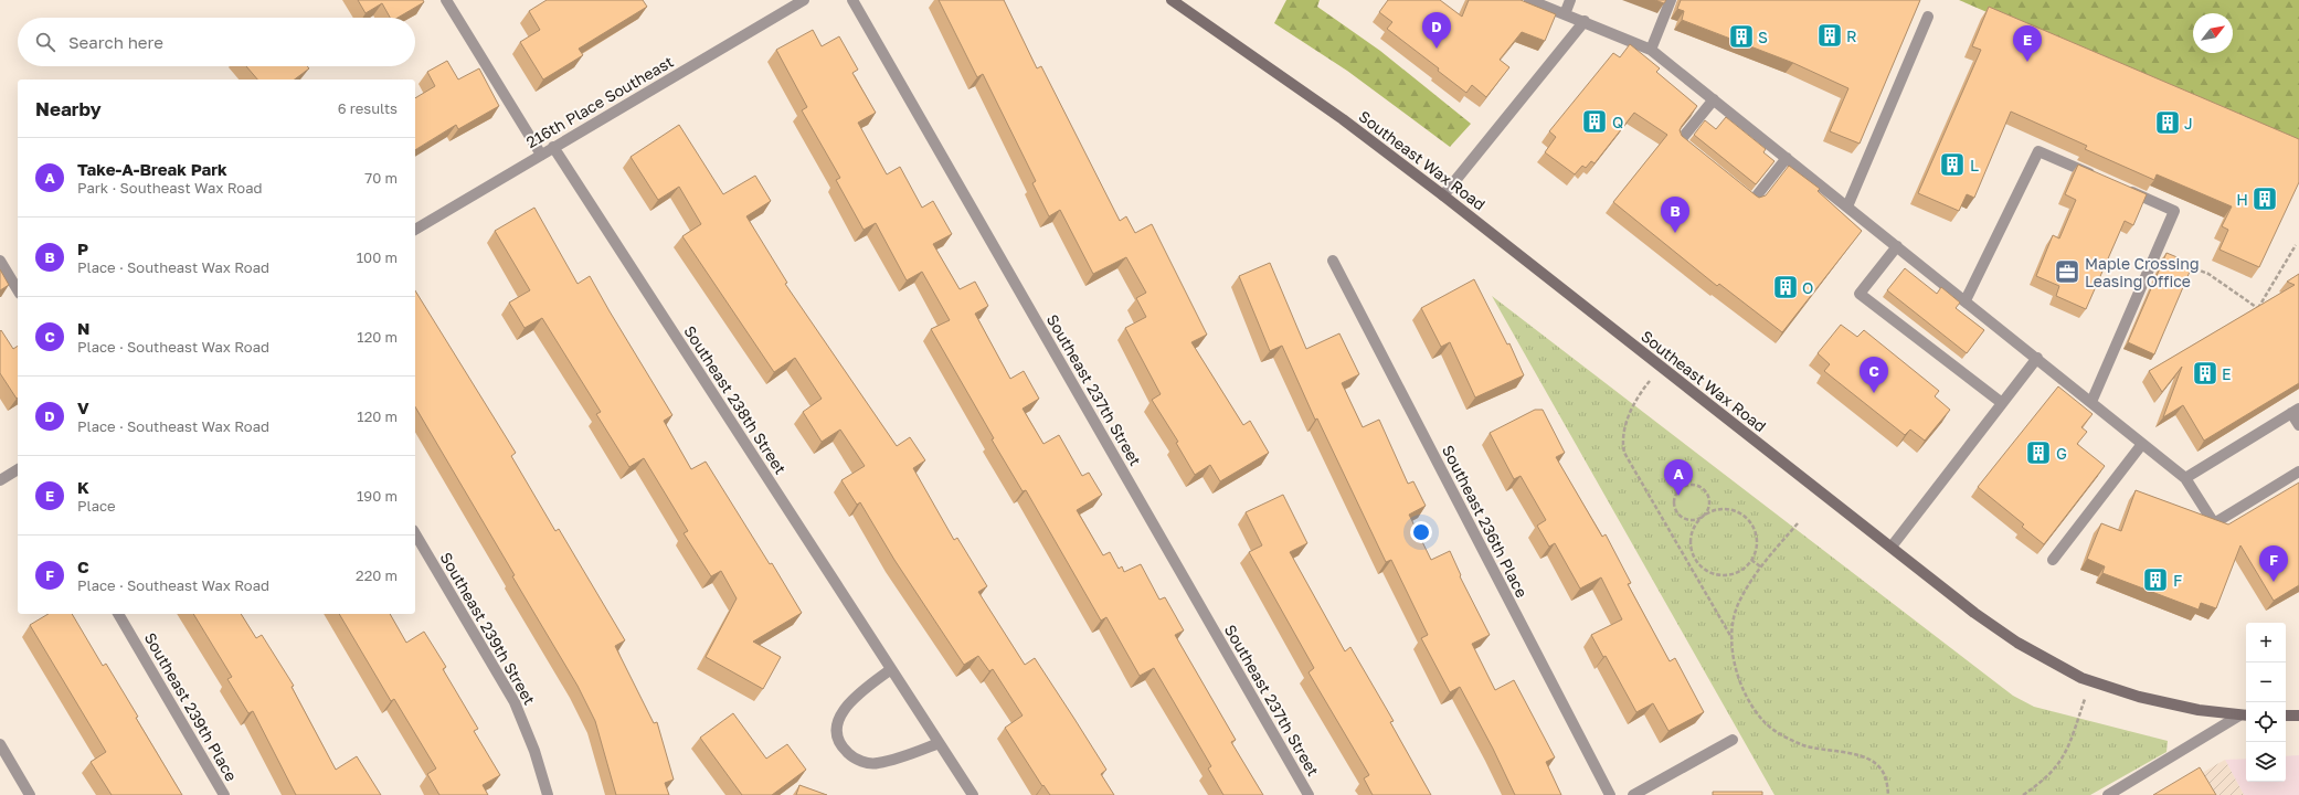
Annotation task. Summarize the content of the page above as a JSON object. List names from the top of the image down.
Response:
{
  "streets": {
    "main road": ["Southeast Wax Road"],
    "street": [
      "216th Place Southeast",
      "Southeast 237th Street",
      "Southeast 238th Street",
      "Southeast 236th Place",
      "Southeast 239th Street",
      "Southeast 239th Place"
    ]
  },
  "crossings": [
    ["216th Place Southeast", "Southeast 238th Street"]
  ],
  "places": {
    "building": [
      "R",
      "S",
      "Q",
      "J",
      "L",
      "H",
      "O",
      "E",
      "G",
      "F"
    ],
    "office": ["Maple Crossing Leasing Office"]
  },
  "north": "top right",
  "page": {
    "pins": [
      "D",
      "E",
      "B",
      "C",
      "A",
      "F"
    ],
    "search": "Search here",
    "heading": ["Nearby", "6 results"],
    "list": [
      {
        "mark": "A",
        "name": "Take-A-Break Park",
        "note": "Park · Southeast Wax Road",
        "value": "70 m"
      },
      {
        "mark": "B",
        "name": "P",
        "note": "Place · Southeast Wax Road",
        "value": "100 m"
      },
      {
        "mark": "C",
        "name": "N",
        "note": "Place · Southeast Wax Road",
        "value": "120 m"
      },
      {
        "mark": "D",
        "name": "V",
        "note": "Place · Southeast Wax Road",
        "value": "120 m"
      },
      {
        "mark": "E",
        "name": "K",
        "note": "Place",
        "value": "190 m"
      },
      {
        "mark": "F",
        "name": "C",
        "note": "Place · Southeast Wax Road",
        "value": "220 m"
      }
    ],
    "map_buttons": ["+", "−"]
  }
}
